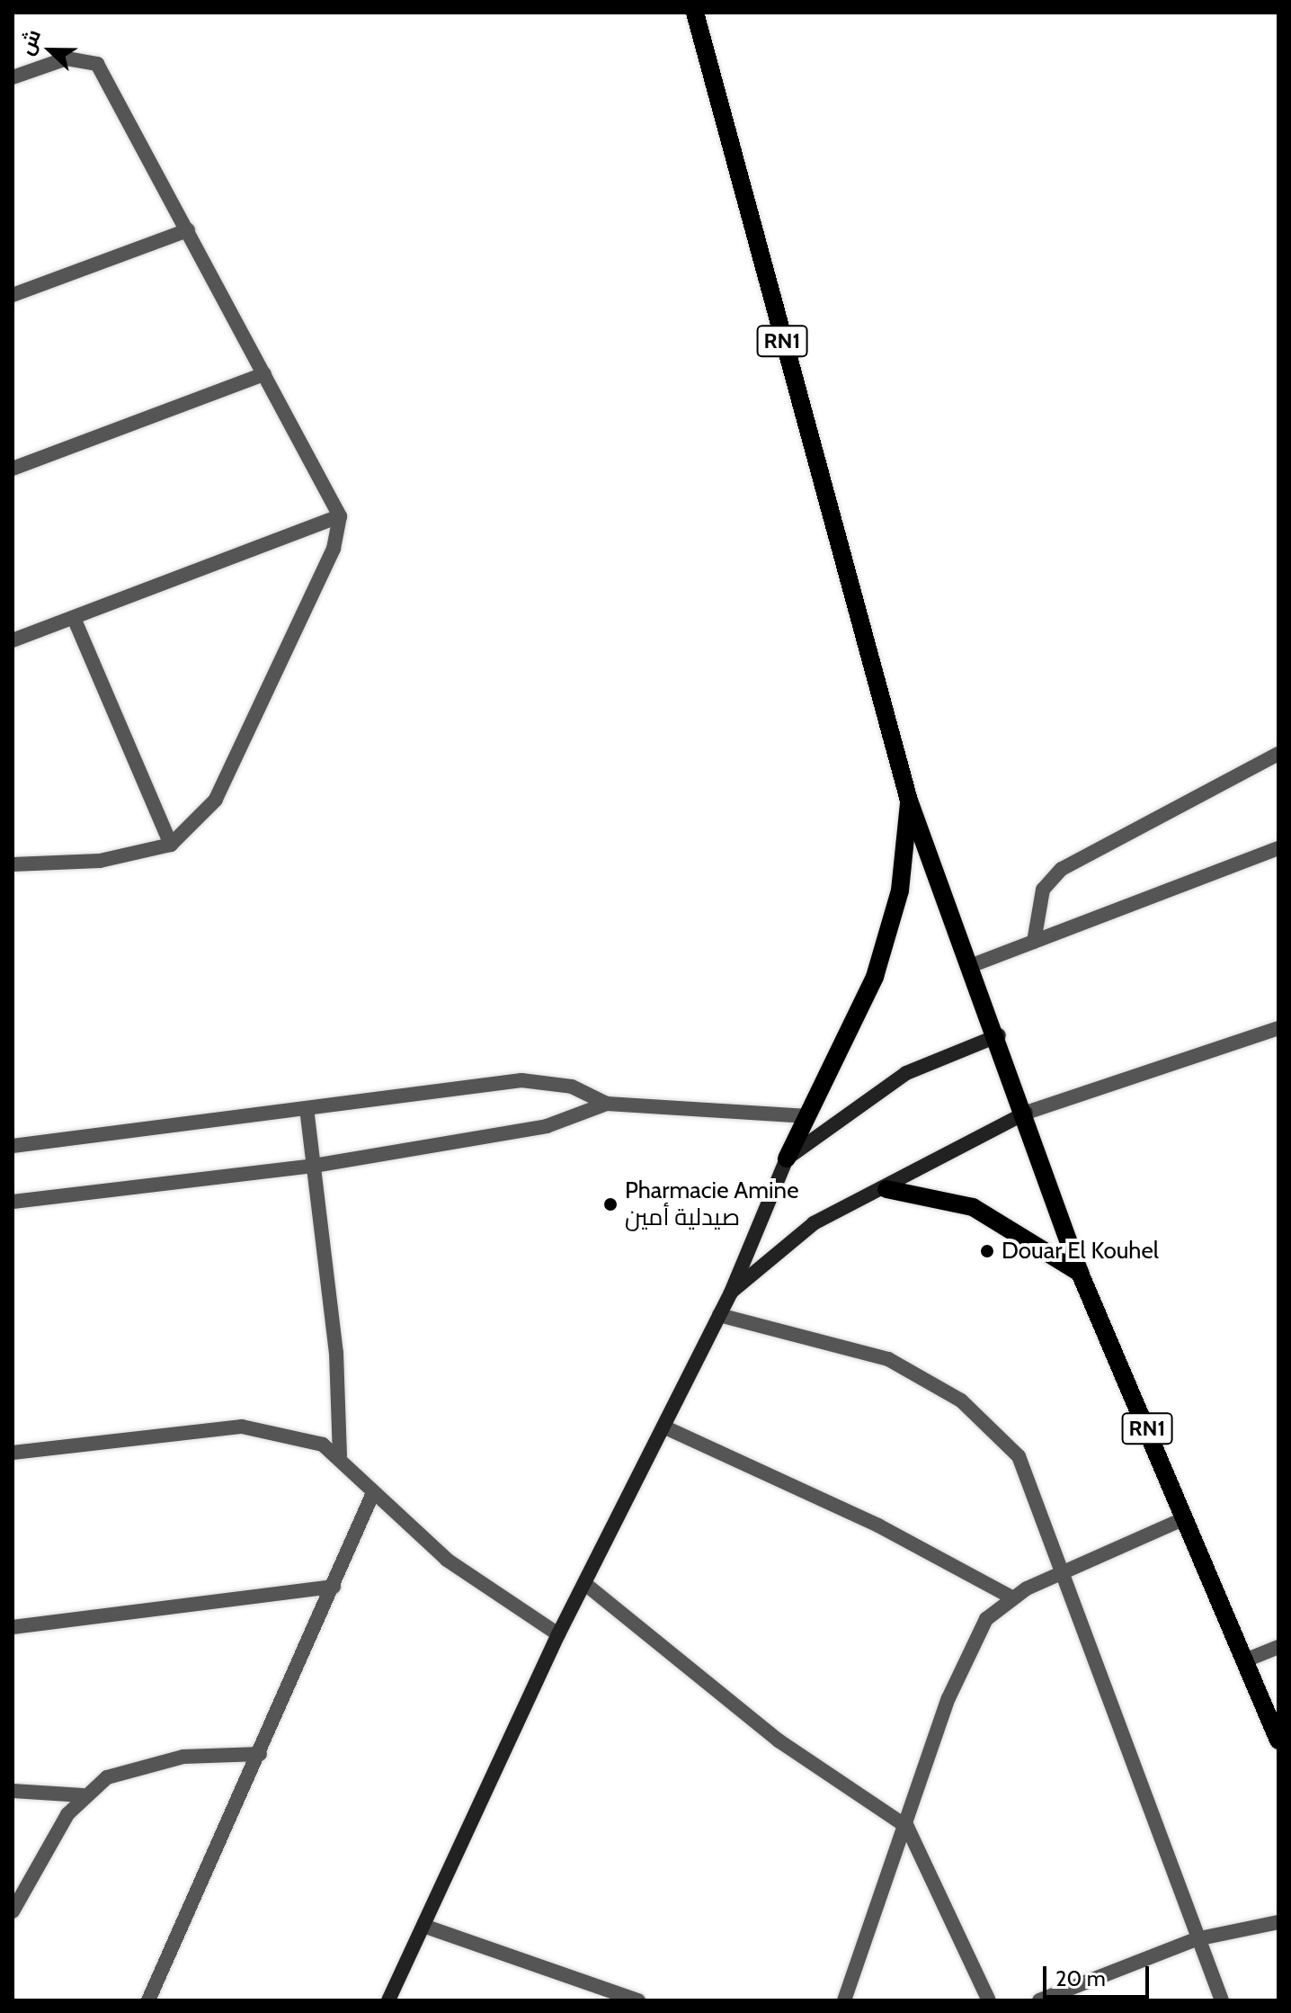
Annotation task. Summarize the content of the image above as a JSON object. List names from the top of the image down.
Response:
{
  "streets": {
    "main road": ["RN1"]
  },
  "places": ["Pharmacie Amine صيدلية أمين", "Douar El Kouhel"],
  "scale_bar": "20 m",
  "north": "left"
}
